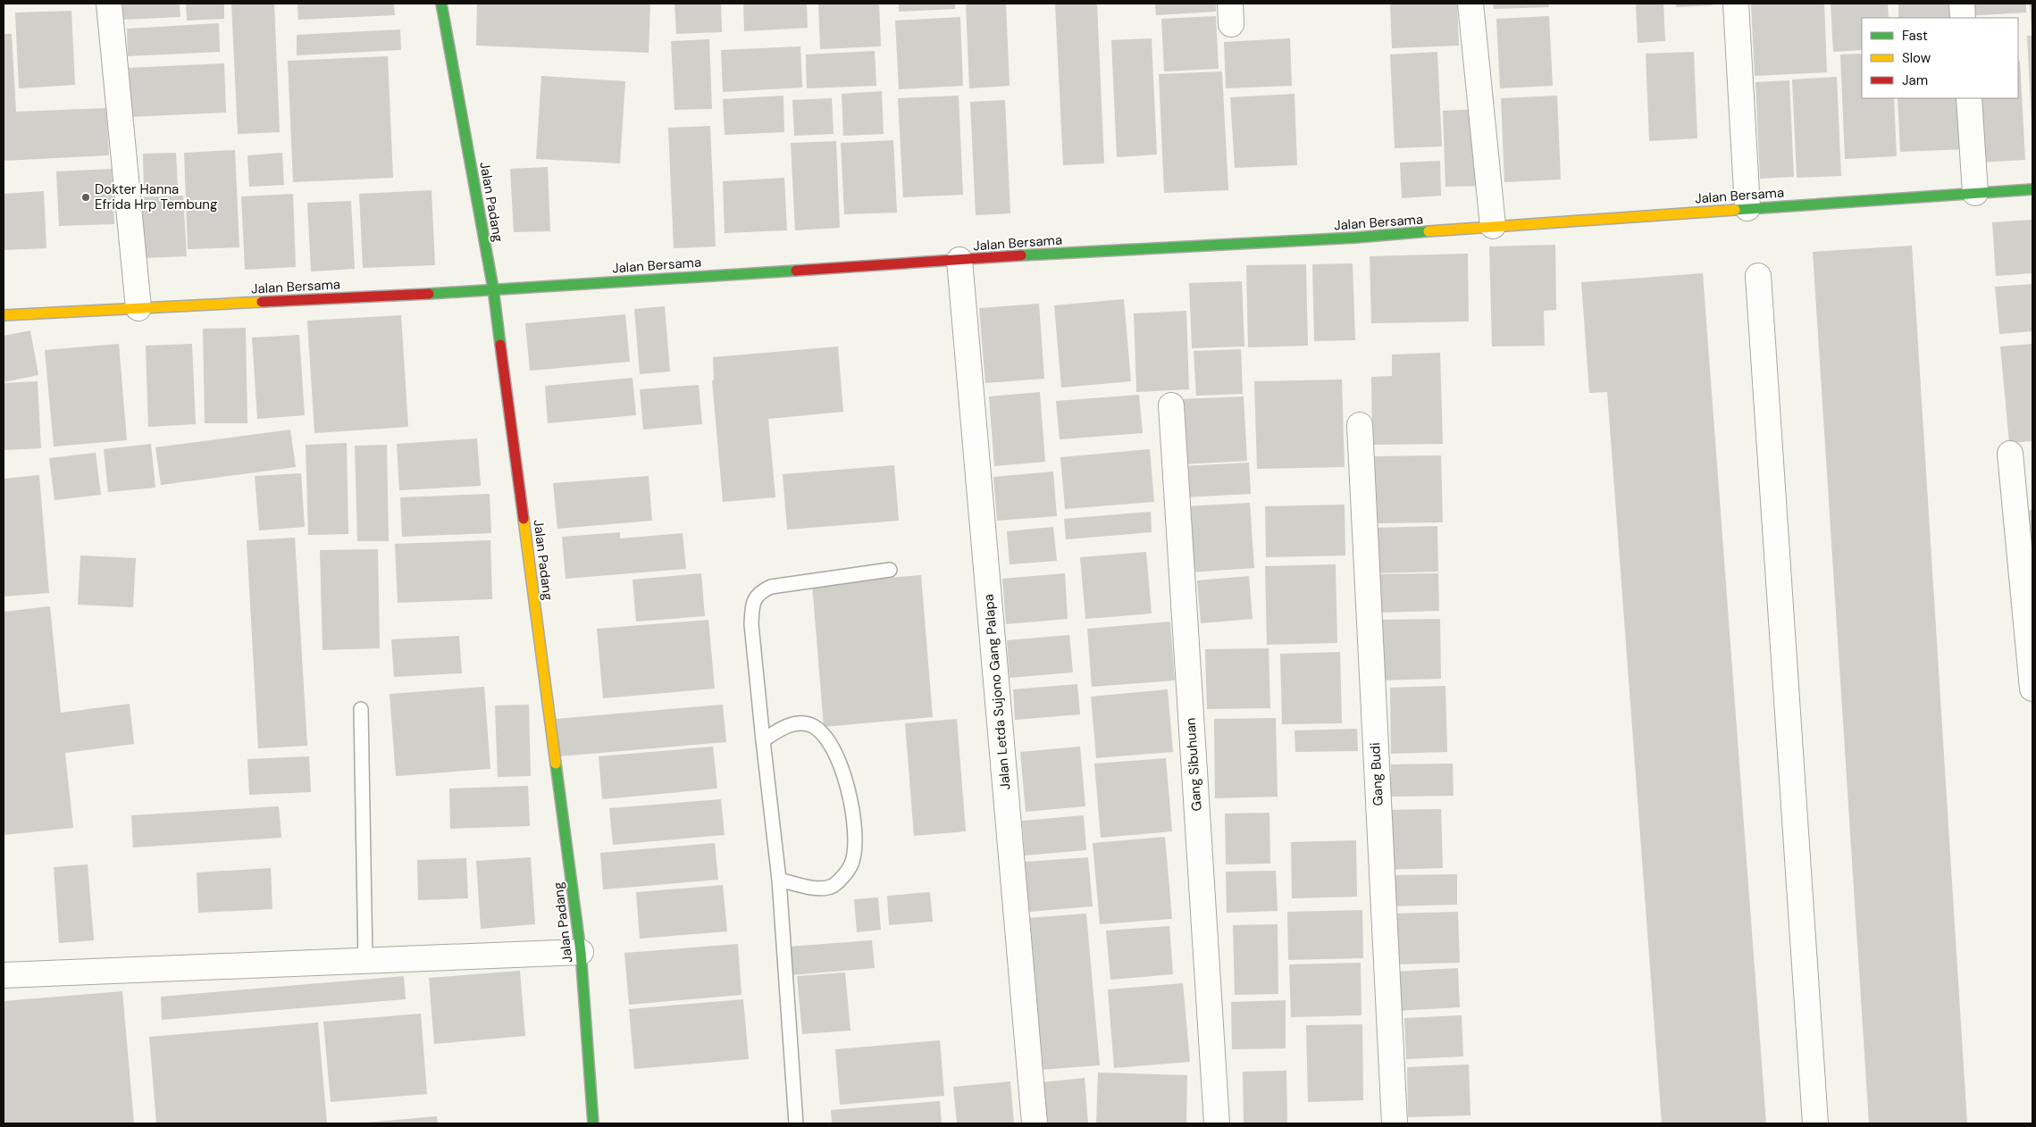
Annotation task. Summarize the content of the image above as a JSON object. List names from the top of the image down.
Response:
{
  "streets": {
    "street": [
      "Jalan Bersama",
      "Jalan Padang",
      "Jalan Letda Sujono Gang Palapa",
      "Gang Sibuhuan",
      "Gang Budi"
    ]
  },
  "crossings": [
    ["Jalan Bersama", "Jalan Padang"],
    ["Jalan Bersama", "Jalan Letda Sujono Gang Palapa"]
  ],
  "places": ["Dokter Hanna Efrida Hrp Tembung"],
  "legend": ["Fast", "Slow", "Jam"]
}
